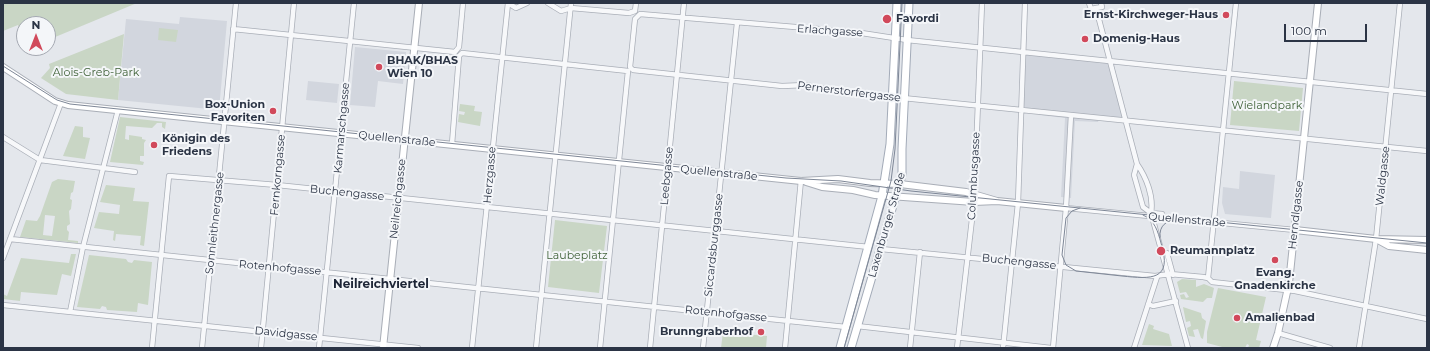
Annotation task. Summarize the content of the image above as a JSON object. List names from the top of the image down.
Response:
{
  "streets": {
    "main road": ["Laxenburger Straße"],
    "street": [
      "Erlachgasse",
      "Pernerstorfergasse",
      "Karmarschgasse",
      "Quellenstraße",
      "Fernkorngasse",
      "Herzgasse",
      "Leebgasse",
      "Columbusgasse",
      "Waldgasse",
      "Buchengasse",
      "Neilreichgasse",
      "Herndlgasse",
      "Sonnleithnergasse",
      "Siccardsburggasse",
      "Rotenhofgasse",
      "Davidgasse"
    ]
  },
  "crossings": [
    ["Erlachgasse", "Pernerstorfergasse"],
    ["Erlachgasse", "Leebgasse"],
    ["Erlachgasse", "Columbusgasse"],
    ["Erlachgasse", "Laxenburger Straße"],
    ["Erlachgasse", "Siccardsburggasse"],
    ["Pernerstorfergasse", "Karmarschgasse"],
    ["Pernerstorfergasse", "Fernkorngasse"],
    ["Pernerstorfergasse", "Herzgasse"],
    ["Pernerstorfergasse", "Leebgasse"],
    ["Pernerstorfergasse", "Columbusgasse"],
    ["Pernerstorfergasse", "Neilreichgasse"],
    ["Pernerstorfergasse", "Sonnleithnergasse"],
    ["Pernerstorfergasse", "Laxenburger Straße"],
    ["Pernerstorfergasse", "Siccardsburggasse"],
    ["Karmarschgasse", "Quellenstraße"],
    ["Karmarschgasse", "Buchengasse"],
    ["Karmarschgasse", "Rotenhofgasse"],
    ["Karmarschgasse", "Davidgasse"],
    ["Quellenstraße", "Fernkorngasse"],
    ["Quellenstraße", "Herzgasse"],
    ["Quellenstraße", "Leebgasse"],
    ["Quellenstraße", "Columbusgasse"],
    ["Quellenstraße", "Waldgasse"],
    ["Quellenstraße", "Neilreichgasse"],
    ["Quellenstraße", "Herndlgasse"],
    ["Quellenstraße", "Sonnleithnergasse"],
    ["Quellenstraße", "Laxenburger Straße"],
    ["Quellenstraße", "Siccardsburggasse"],
    ["Fernkorngasse", "Buchengasse"],
    ["Fernkorngasse", "Rotenhofgasse"],
    ["Fernkorngasse", "Davidgasse"],
    ["Herzgasse", "Buchengasse"],
    ["Herzgasse", "Rotenhofgasse"],
    ["Leebgasse", "Rotenhofgasse"],
    ["Columbusgasse", "Buchengasse"],
    ["Buchengasse", "Neilreichgasse"],
    ["Buchengasse", "Sonnleithnergasse"],
    ["Buchengasse", "Laxenburger Straße"],
    ["Buchengasse", "Rotenhofgasse"],
    ["Neilreichgasse", "Rotenhofgasse"],
    ["Neilreichgasse", "Davidgasse"],
    ["Sonnleithnergasse", "Rotenhofgasse"],
    ["Sonnleithnergasse", "Davidgasse"],
    ["Laxenburger Straße", "Rotenhofgasse"],
    ["Siccardsburggasse", "Rotenhofgasse"]
  ],
  "districts": ["Neilreichviertel"],
  "parks": ["Alois-Greb-Park", "Wielandpark", "Laubeplatz"],
  "places": [
    "Ernst-Kirchweger-Haus",
    "Favordi",
    "Domenig-Haus",
    "BHAK/BHAS Wien 10",
    "Box-Union Favoriten",
    "Königin des Friedens",
    "Reumannplatz",
    "Evang. Gnadenkirche",
    "Amalienbad",
    "Brunngraberhof"
  ],
  "scale_bar": "100 m",
  "north": "top"
}
